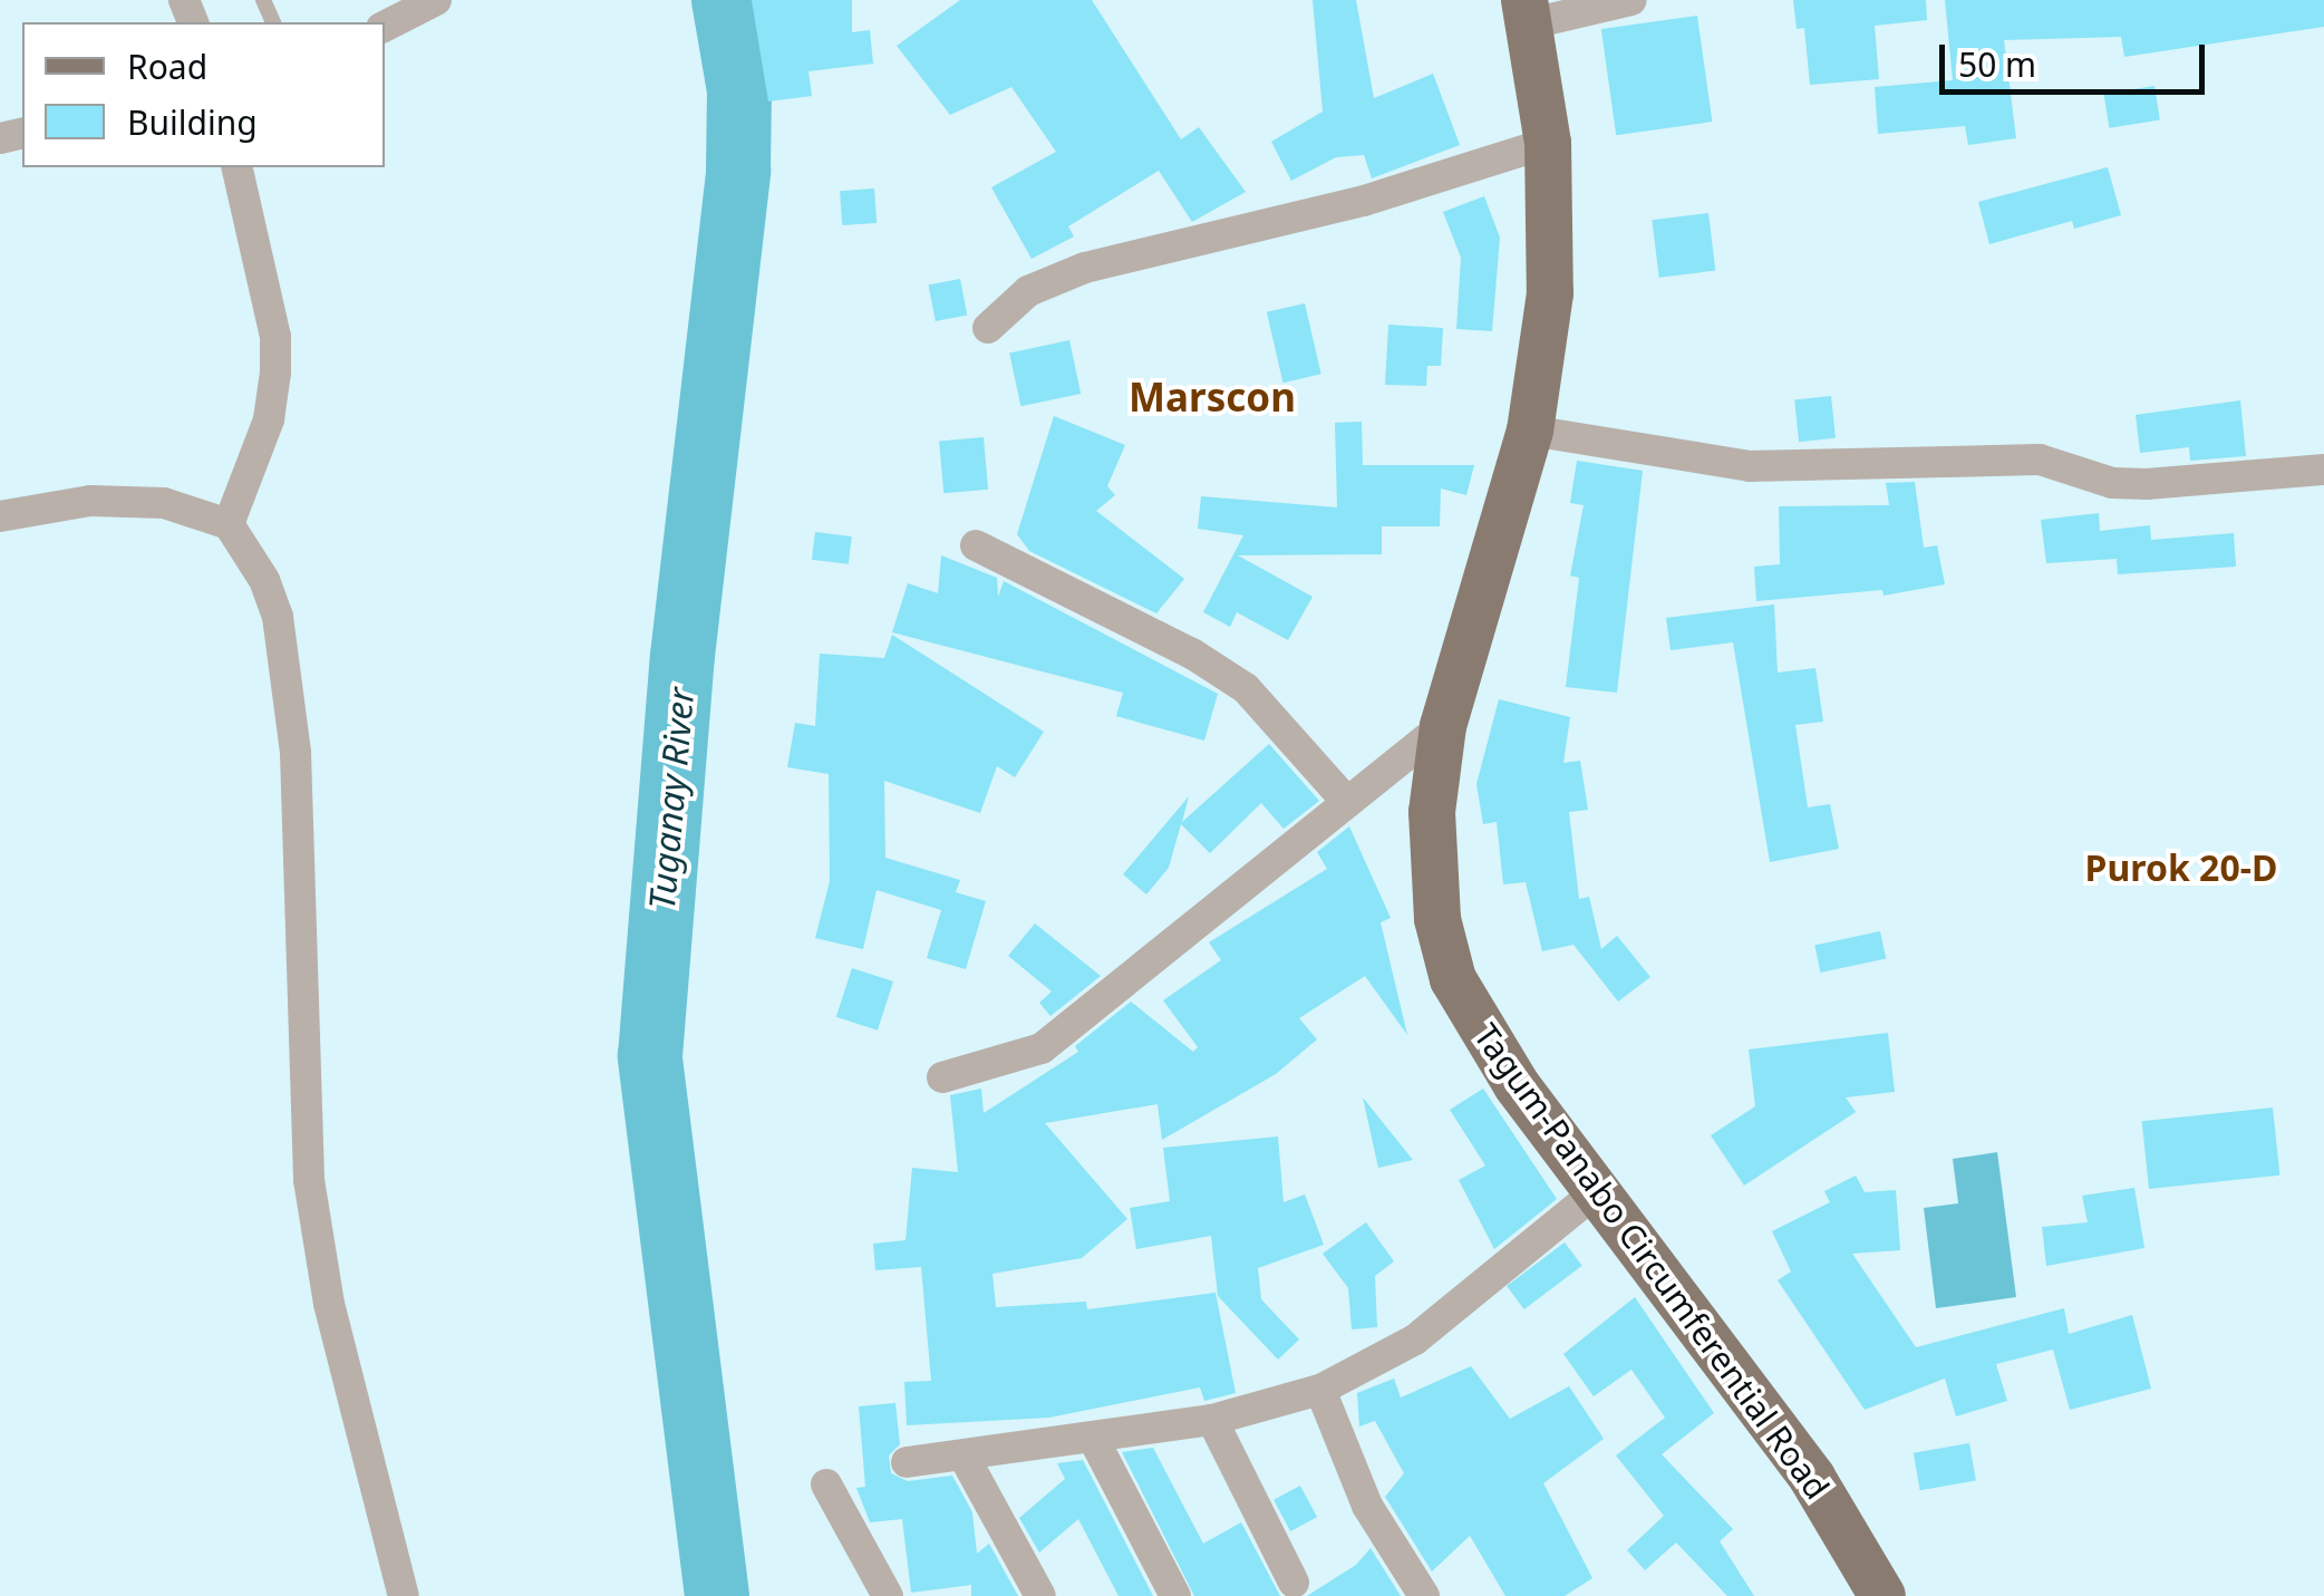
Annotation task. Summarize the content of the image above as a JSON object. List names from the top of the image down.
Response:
{
  "streets": {
    "main road": ["Tagum-Panabo Circumferential Road"]
  },
  "districts": ["Marscon", "Purok 20-D"],
  "water": ["Tuganay River"],
  "legend": ["Road", "Building"],
  "scale_bar": "50 m"
}
